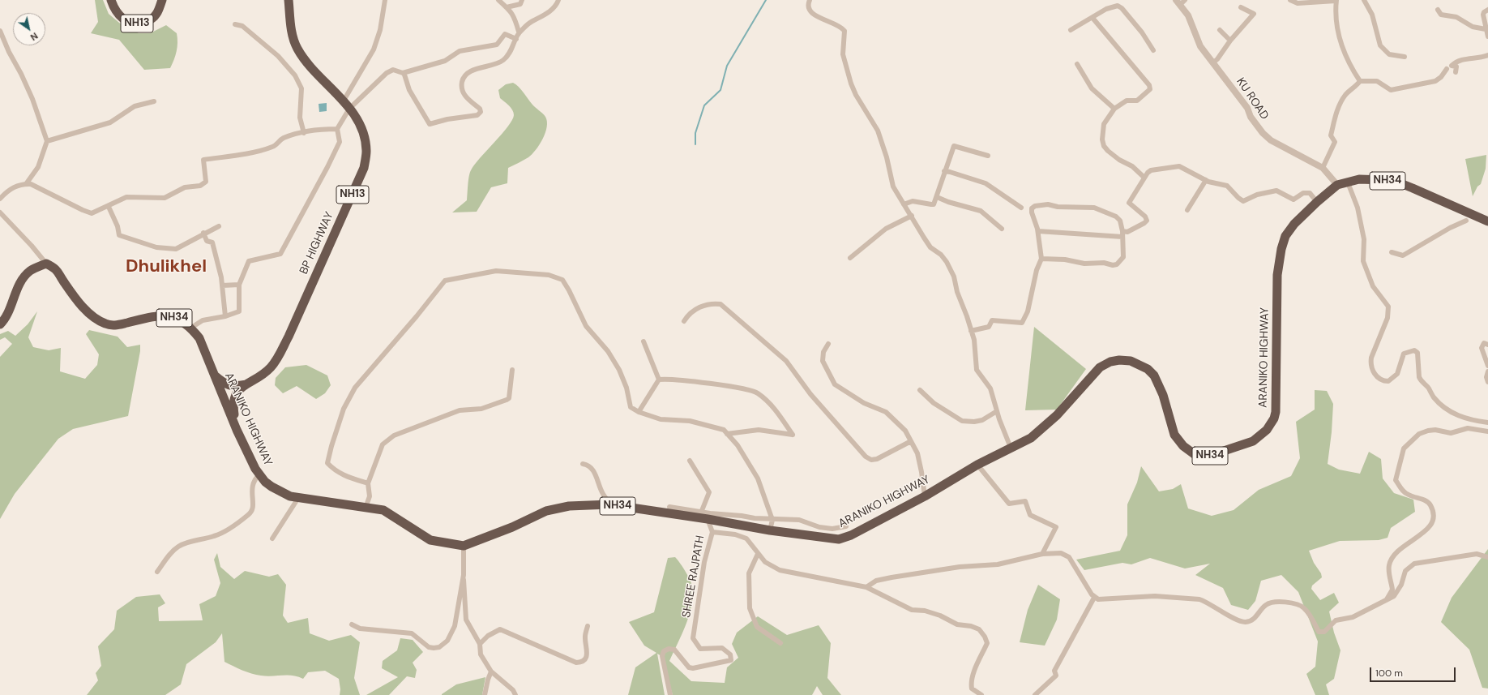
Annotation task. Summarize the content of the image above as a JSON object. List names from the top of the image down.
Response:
{
  "streets": {
    "highway": [
      "NH13",
      "NH34",
      "BP HIGHWAY",
      "ARANIKO HIGHWAY"
    ],
    "street": ["KU ROAD", "SHREE RAJPATH"]
  },
  "crossings": [
    ["KU ROAD", "ARANIKO HIGHWAY"],
    ["BP HIGHWAY", "ARANIKO HIGHWAY"],
    ["ARANIKO HIGHWAY", "SHREE RAJPATH"]
  ],
  "districts": ["Dhulikhel"],
  "scale_bar": "100 m",
  "north": "bottom right"
}
